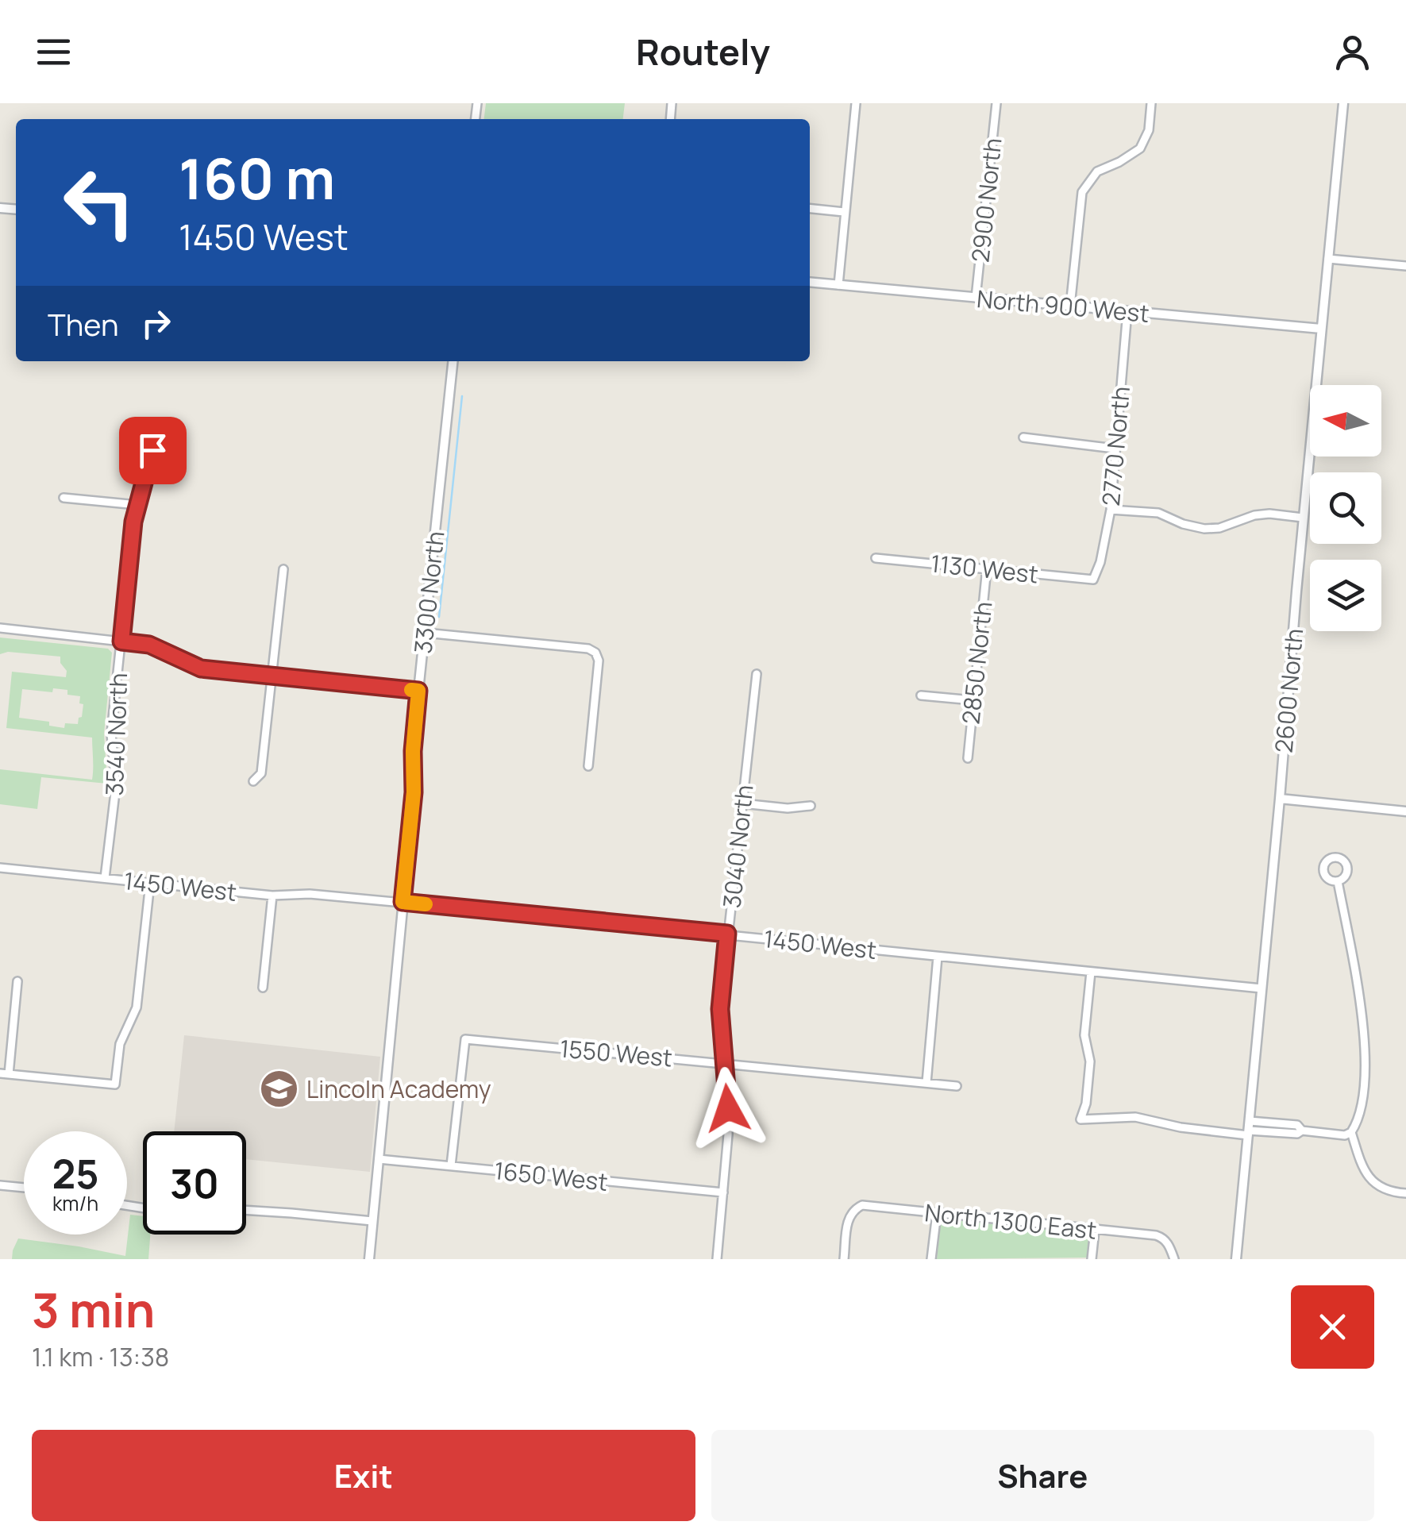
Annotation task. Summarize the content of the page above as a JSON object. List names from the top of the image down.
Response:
{
  "streets": {
    "street": [
      "2900 North",
      "North 900 West",
      "2770 North",
      "1130 West",
      "3300 North",
      "2850 North",
      "2600 North",
      "3540 North",
      "3040 North",
      "1450 West",
      "1550 West",
      "1650 West",
      "North 1300 East"
    ]
  },
  "crossings": [
    ["2900 North", "North 900 West"],
    ["North 900 West", "2770 North"],
    ["North 900 West", "2600 North"],
    ["2770 North", "1130 West"],
    ["1130 West", "2850 North"],
    ["3300 North", "1450 West"],
    ["3300 North", "1650 West"],
    ["2600 North", "1450 West"],
    ["3540 North", "1450 West"],
    ["3040 North", "1450 West"],
    ["3040 North", "1550 West"],
    ["3040 North", "1650 West"],
    ["1550 West", "1650 West"]
  ],
  "places": {
    "school or university": ["Lincoln Academy"]
  },
  "north": "left",
  "page": {
    "header": "Routely",
    "turn": ["160 m", "1450 West"],
    "then": "Then",
    "speed": "25 km/h",
    "limit": "30",
    "heading": ["3 min", "1.1 km · 13:38"],
    "buttons": ["Exit", "Share"]
  }
}
